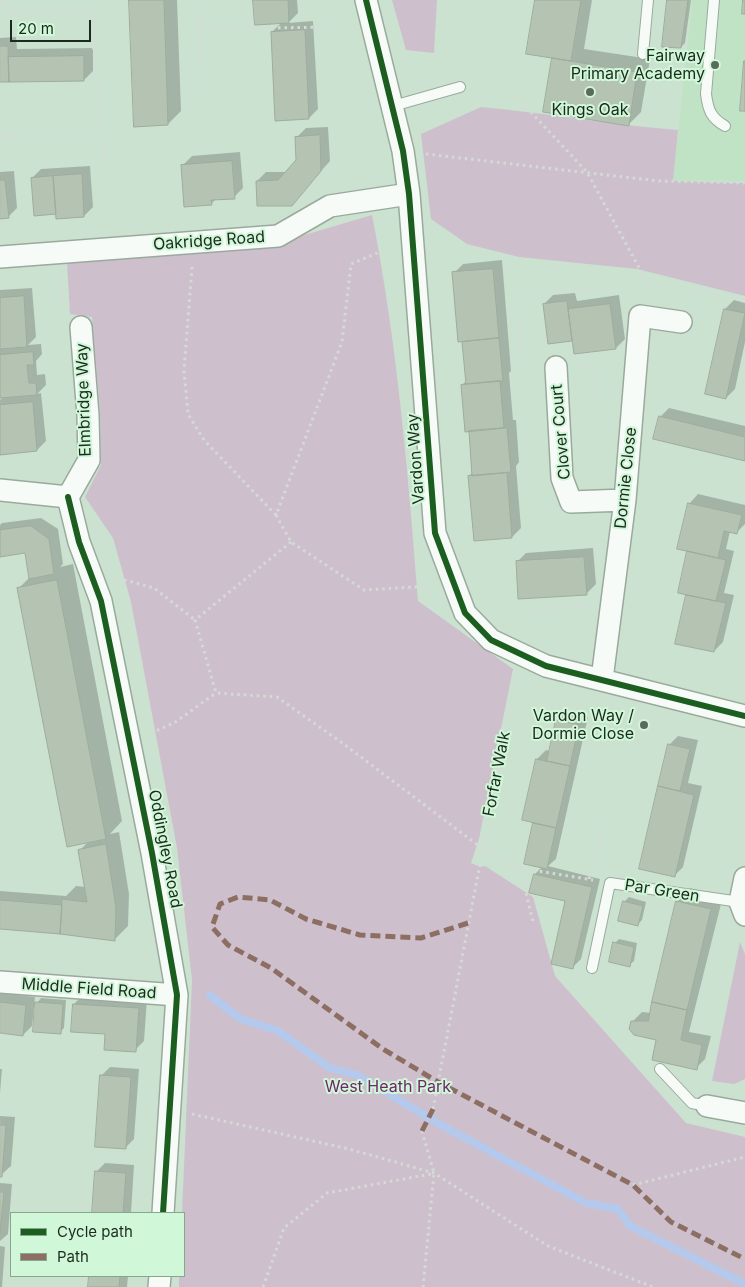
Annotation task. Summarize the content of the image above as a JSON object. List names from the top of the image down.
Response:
{
  "streets": {
    "street": [
      "Oakridge Road",
      "Elmbridge Way",
      "Clover Court",
      "Vardon Way",
      "Dormie Close",
      "Oddingley Road",
      "Par Green",
      "Middle Field Road"
    ],
    "path": ["Forfar Walk"]
  },
  "crossings": [
    ["Oakridge Road", "Vardon Way"],
    ["Elmbridge Way", "Oddingley Road"],
    ["Clover Court", "Dormie Close"],
    ["Vardon Way", "Dormie Close"],
    ["Vardon Way", "Forfar Walk"],
    ["Oddingley Road", "Middle Field Road"]
  ],
  "parks": ["West Heath Park"],
  "places": ["Fairway Primary Academy", "Kings Oak", "Vardon Way / Dormie Close"],
  "legend": ["Cycle path", "Path"],
  "scale_bar": "20 m"
}
